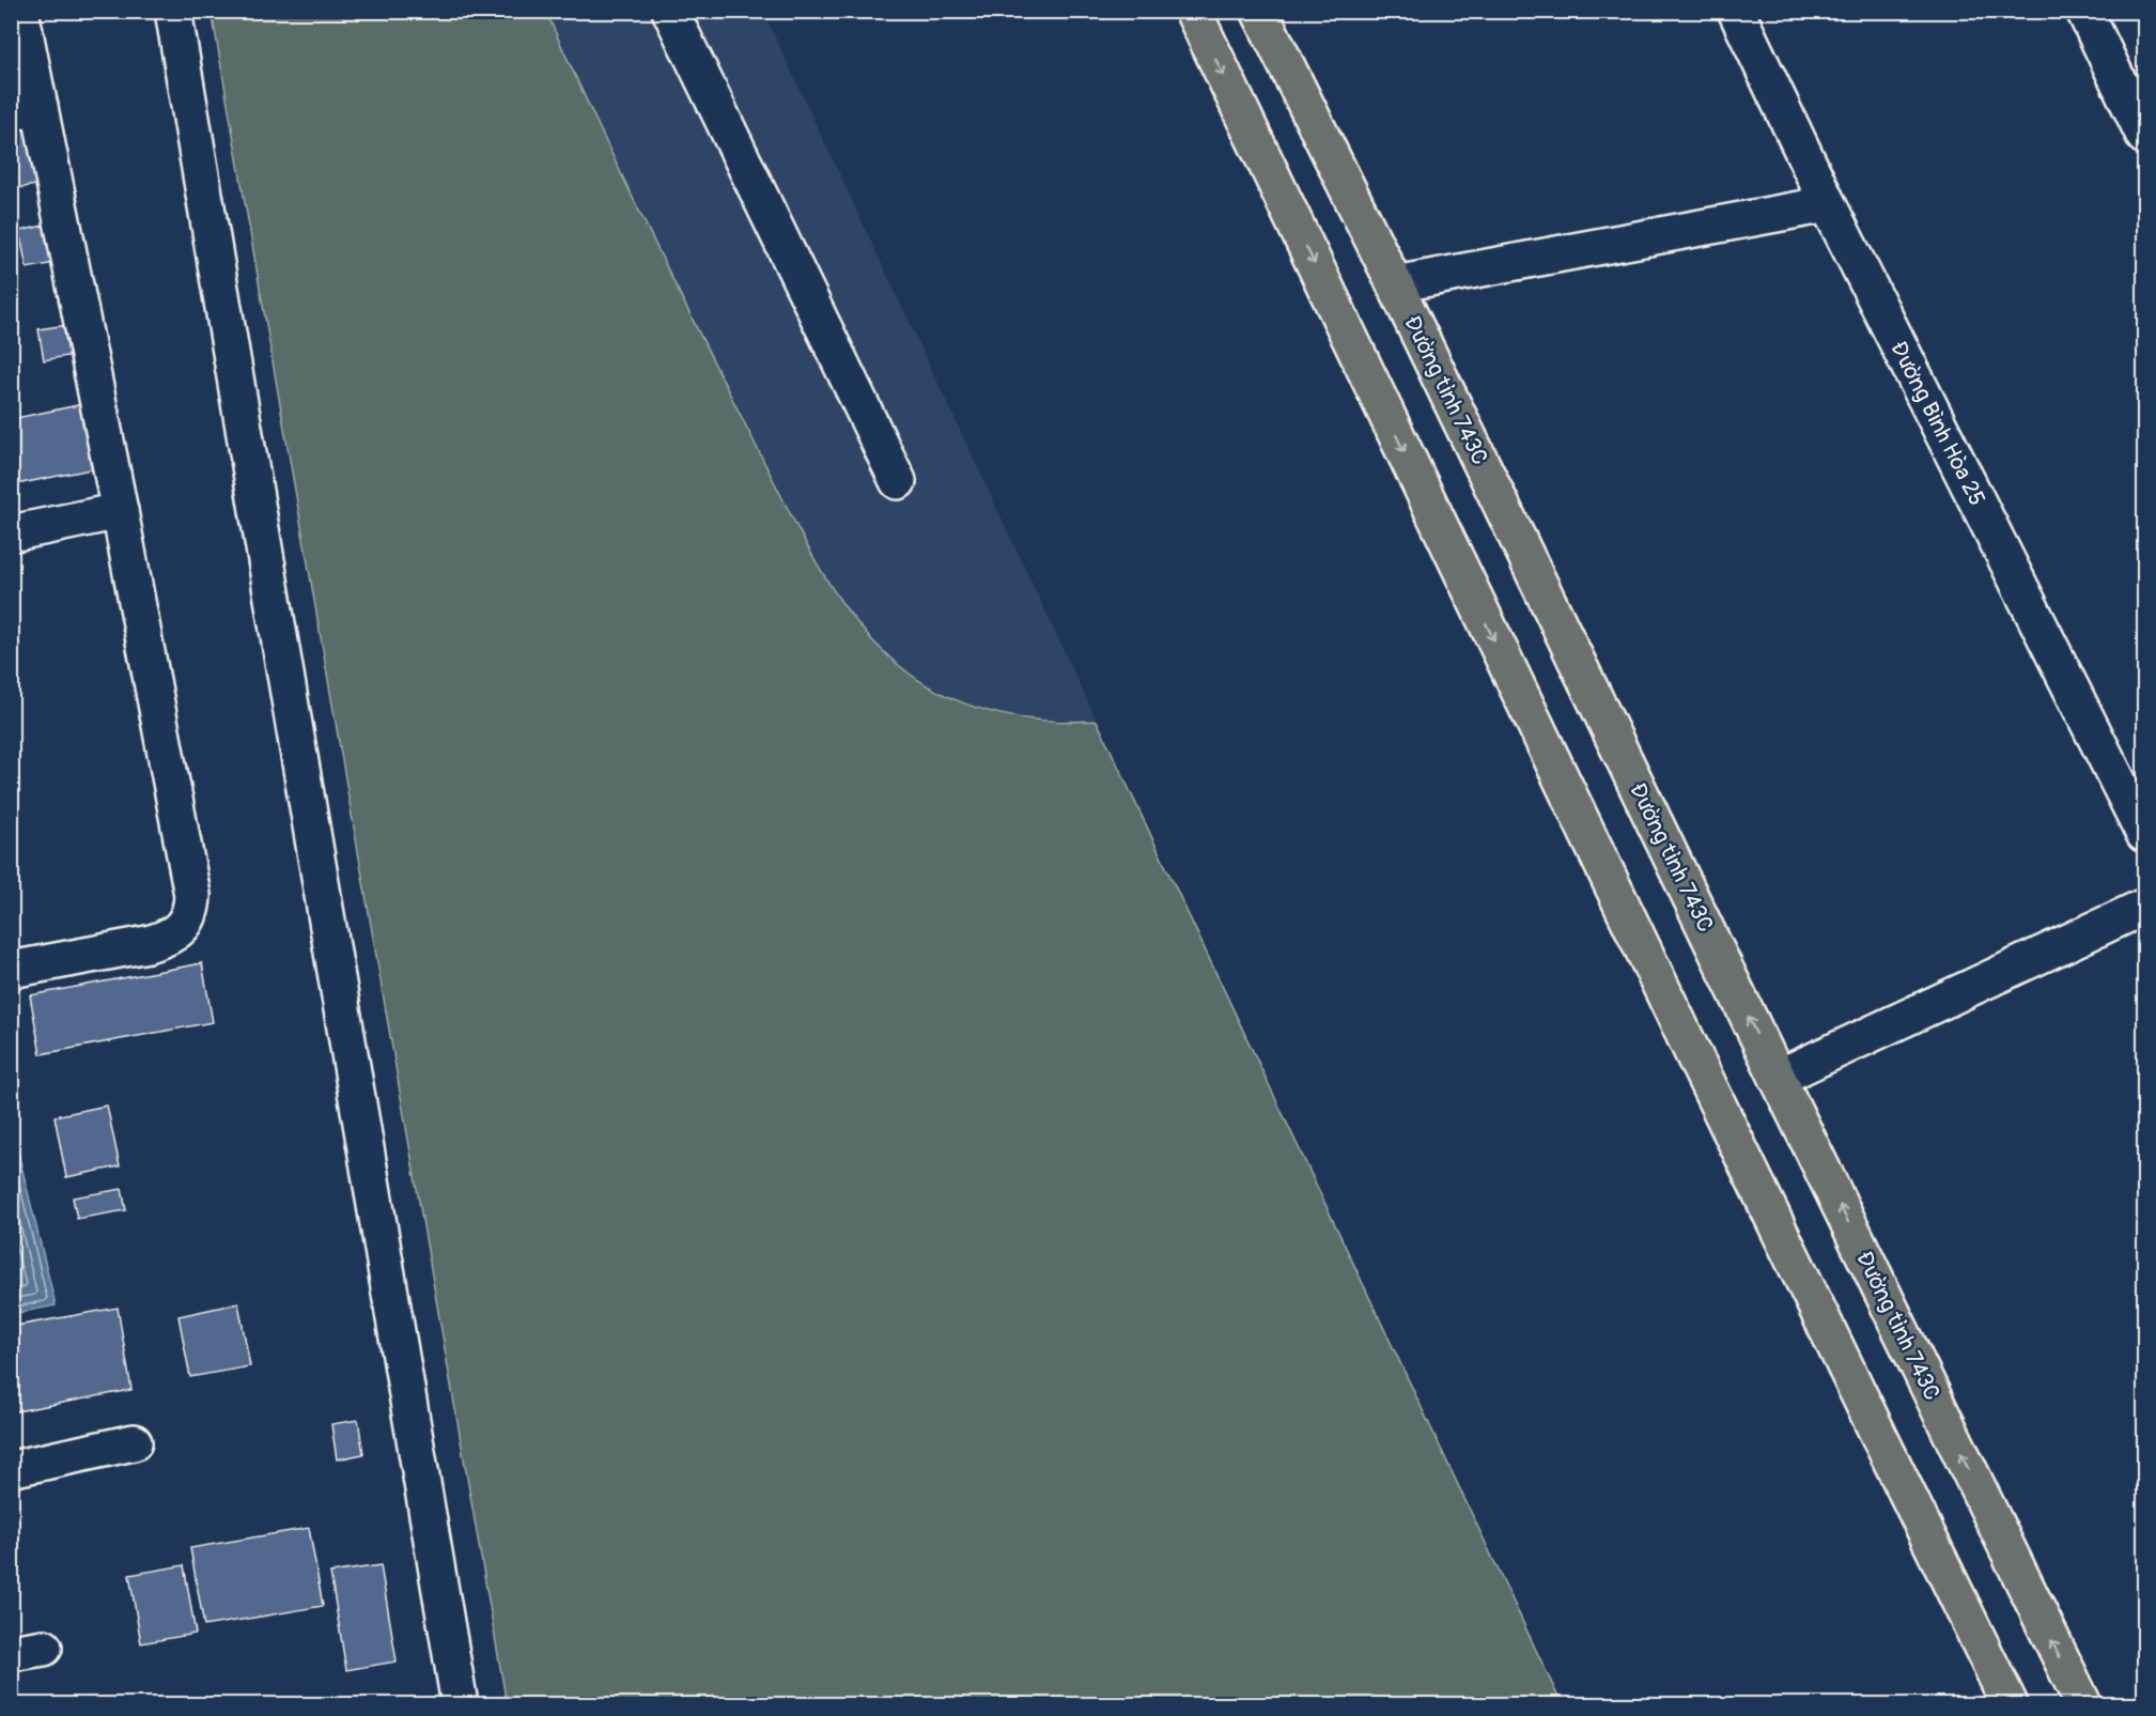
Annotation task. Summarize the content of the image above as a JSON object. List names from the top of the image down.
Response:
{
  "streets": {
    "main road": ["Đường tỉnh 743C"],
    "street": ["Đường Bình Hòa 25"]
  }
}
